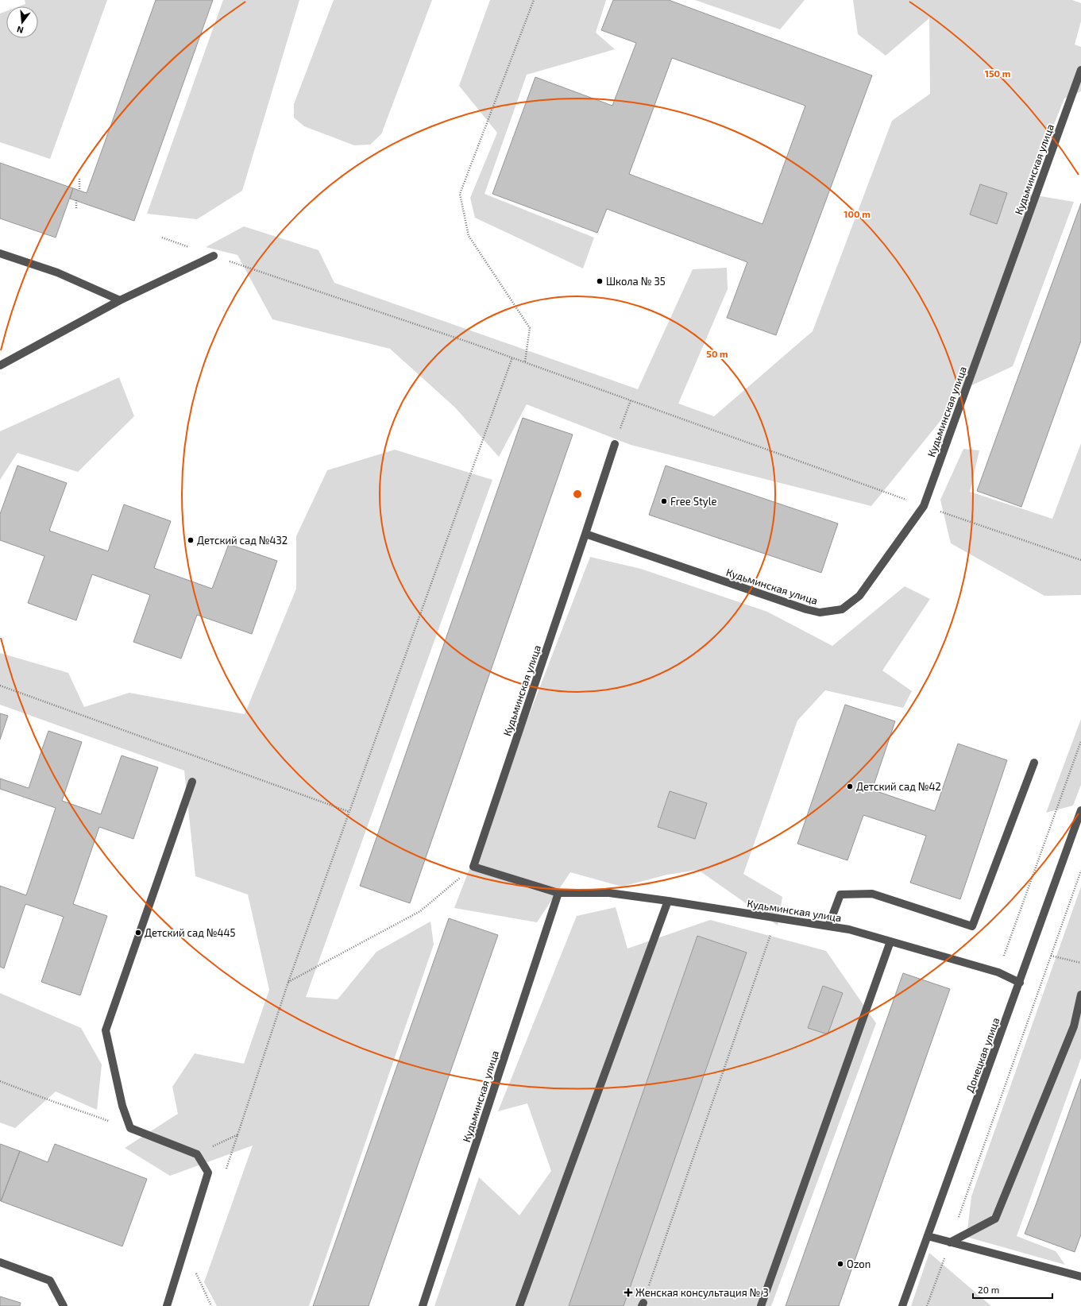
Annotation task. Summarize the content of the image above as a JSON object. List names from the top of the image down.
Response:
{
  "streets": {
    "street": ["Кудьминская улица", "Донецкая улица"]
  },
  "crossings": [
    ["Кудьминская улица", "Донецкая улица"]
  ],
  "places": {
    "other": [
      "Школа № 35",
      "Free Style",
      "Детский сад №432",
      "Детский сад №42",
      "Детский сад №445",
      "Ozon"
    ],
    "health": ["Женская консультация № 3"]
  },
  "scale_bar": "20 m",
  "north": "bottom",
  "rings": ["150 m", "100 m", "50 m"]
}
